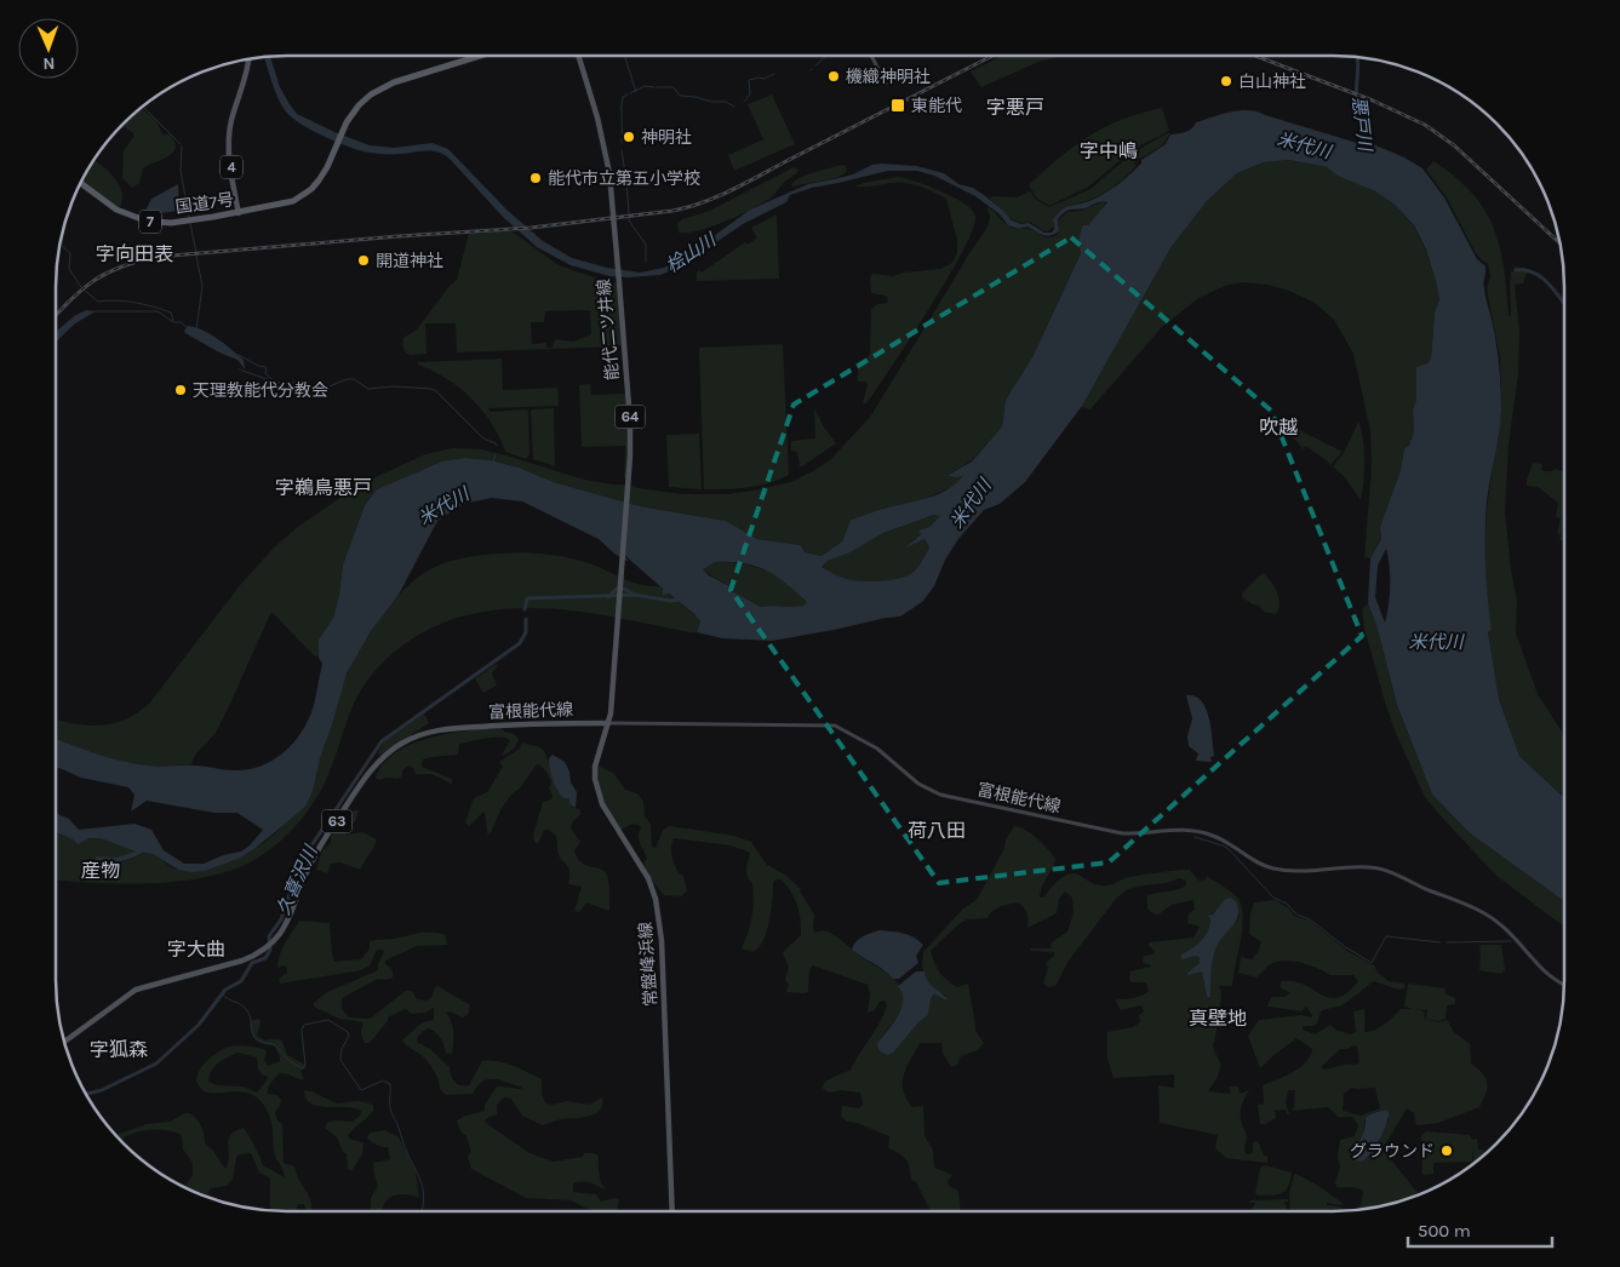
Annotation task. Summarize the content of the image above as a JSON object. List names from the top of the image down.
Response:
{
  "streets": {
    "highway": ["国道7号", "7"],
    "main road": [
      "4",
      "能代二ツ井線",
      "64",
      "富根能代線",
      "63",
      "常盤峰浜線"
    ]
  },
  "crossings": [
    ["4", "国道7号"],
    ["能代二ツ井線", "富根能代線"],
    ["能代二ツ井線", "常盤峰浜線"],
    ["富根能代線", "常盤峰浜線"]
  ],
  "districts": [
    "字悪戸",
    "字中嶋",
    "字向田表",
    "吹越",
    "字鵜鳥悪戸",
    "荷八田",
    "産物",
    "字大曲",
    "真壁地",
    "字狐森"
  ],
  "water": [
    "悪戸川",
    "米代川",
    "桧山川",
    "久喜沢川"
  ],
  "places": {
    "other": [
      "機織神明社",
      "白山神社",
      "神明社",
      "能代市立第五小学校",
      "開道神社",
      "天理教能代分教会",
      "グラウンド"
    ],
    "transit": ["東能代"]
  },
  "scale_bar": "500 m",
  "north": "bottom"
}
